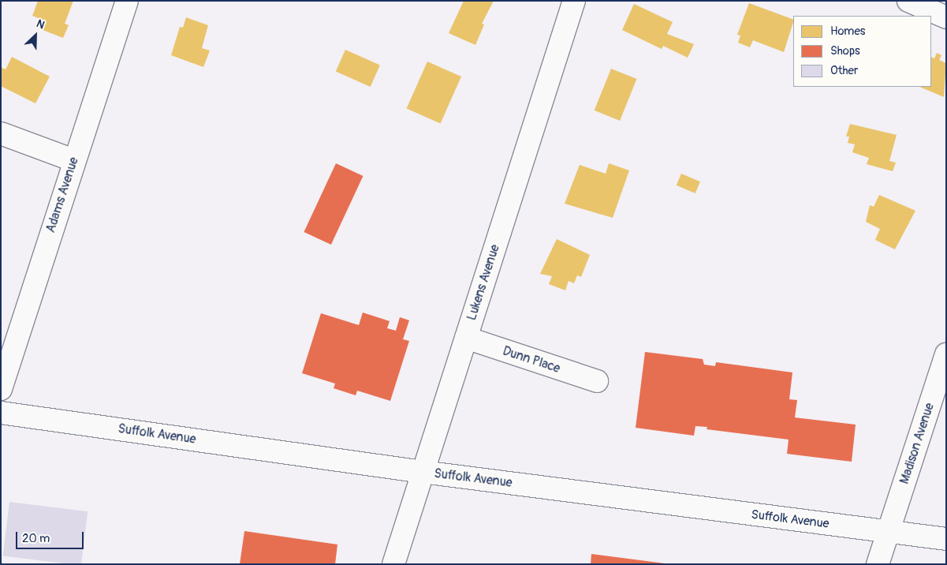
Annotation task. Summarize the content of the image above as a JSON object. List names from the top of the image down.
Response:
{
  "streets": {
    "street": [
      "Adams Avenue",
      "Lukens Avenue",
      "Dunn Place",
      "Suffolk Avenue",
      "Madison Avenue"
    ]
  },
  "crossings": [
    ["Lukens Avenue", "Dunn Place"],
    ["Lukens Avenue", "Suffolk Avenue"],
    ["Suffolk Avenue", "Madison Avenue"]
  ],
  "legend": ["Homes", "Shops", "Other"],
  "scale_bar": "20 m",
  "north": "top right"
}
